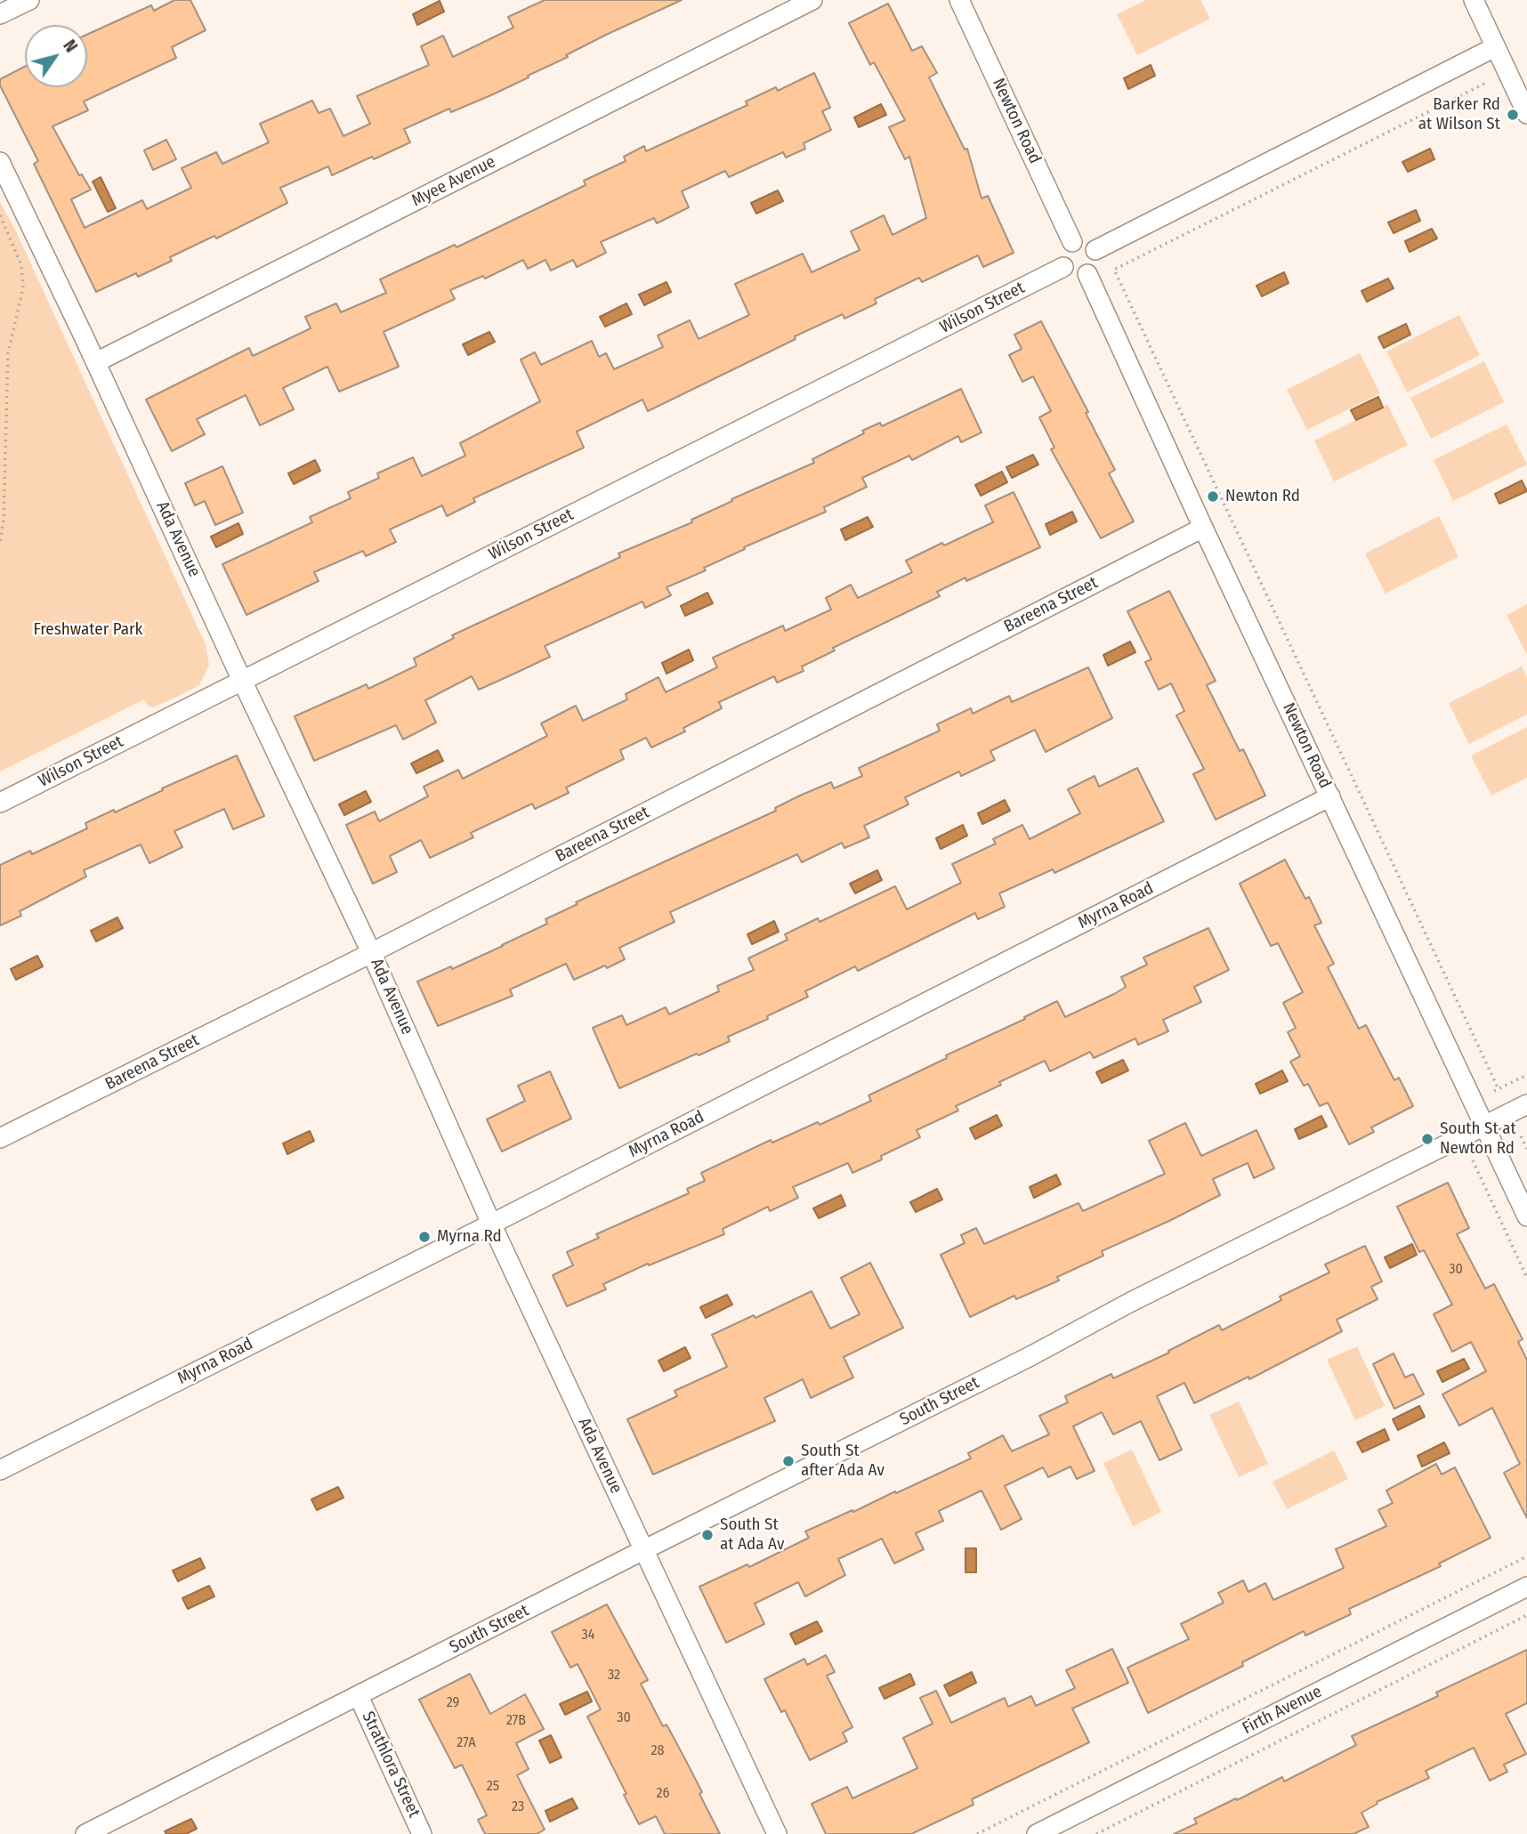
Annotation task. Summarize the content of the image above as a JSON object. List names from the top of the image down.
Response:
{
  "streets": {
    "street": [
      "Newton Road",
      "Myee Avenue",
      "Wilson Street",
      "Ada Avenue",
      "Bareena Street",
      "Myrna Road",
      "South Street",
      "Firth Avenue",
      "Strathlora Street"
    ]
  },
  "crossings": [
    ["Newton Road", "Wilson Street"],
    ["Newton Road", "Bareena Street"],
    ["Newton Road", "Myrna Road"],
    ["Newton Road", "South Street"],
    ["Myee Avenue", "Ada Avenue"],
    ["Wilson Street", "Ada Avenue"],
    ["Ada Avenue", "Bareena Street"],
    ["Ada Avenue", "Myrna Road"],
    ["Ada Avenue", "South Street"],
    ["South Street", "Strathlora Street"]
  ],
  "parks": ["Freshwater Park"],
  "places": [
    "Barker Rd at Wilson St",
    "Newton Rd",
    "South St at Newton Rd",
    "Myrna Rd",
    "South St after Ada Av",
    "South St at Ada Av"
  ],
  "house_numbers": [
    "30",
    "34",
    "32",
    "29",
    "30",
    "27B",
    "27A",
    "28",
    "25",
    "26",
    "23"
  ],
  "north": "top right"
}
